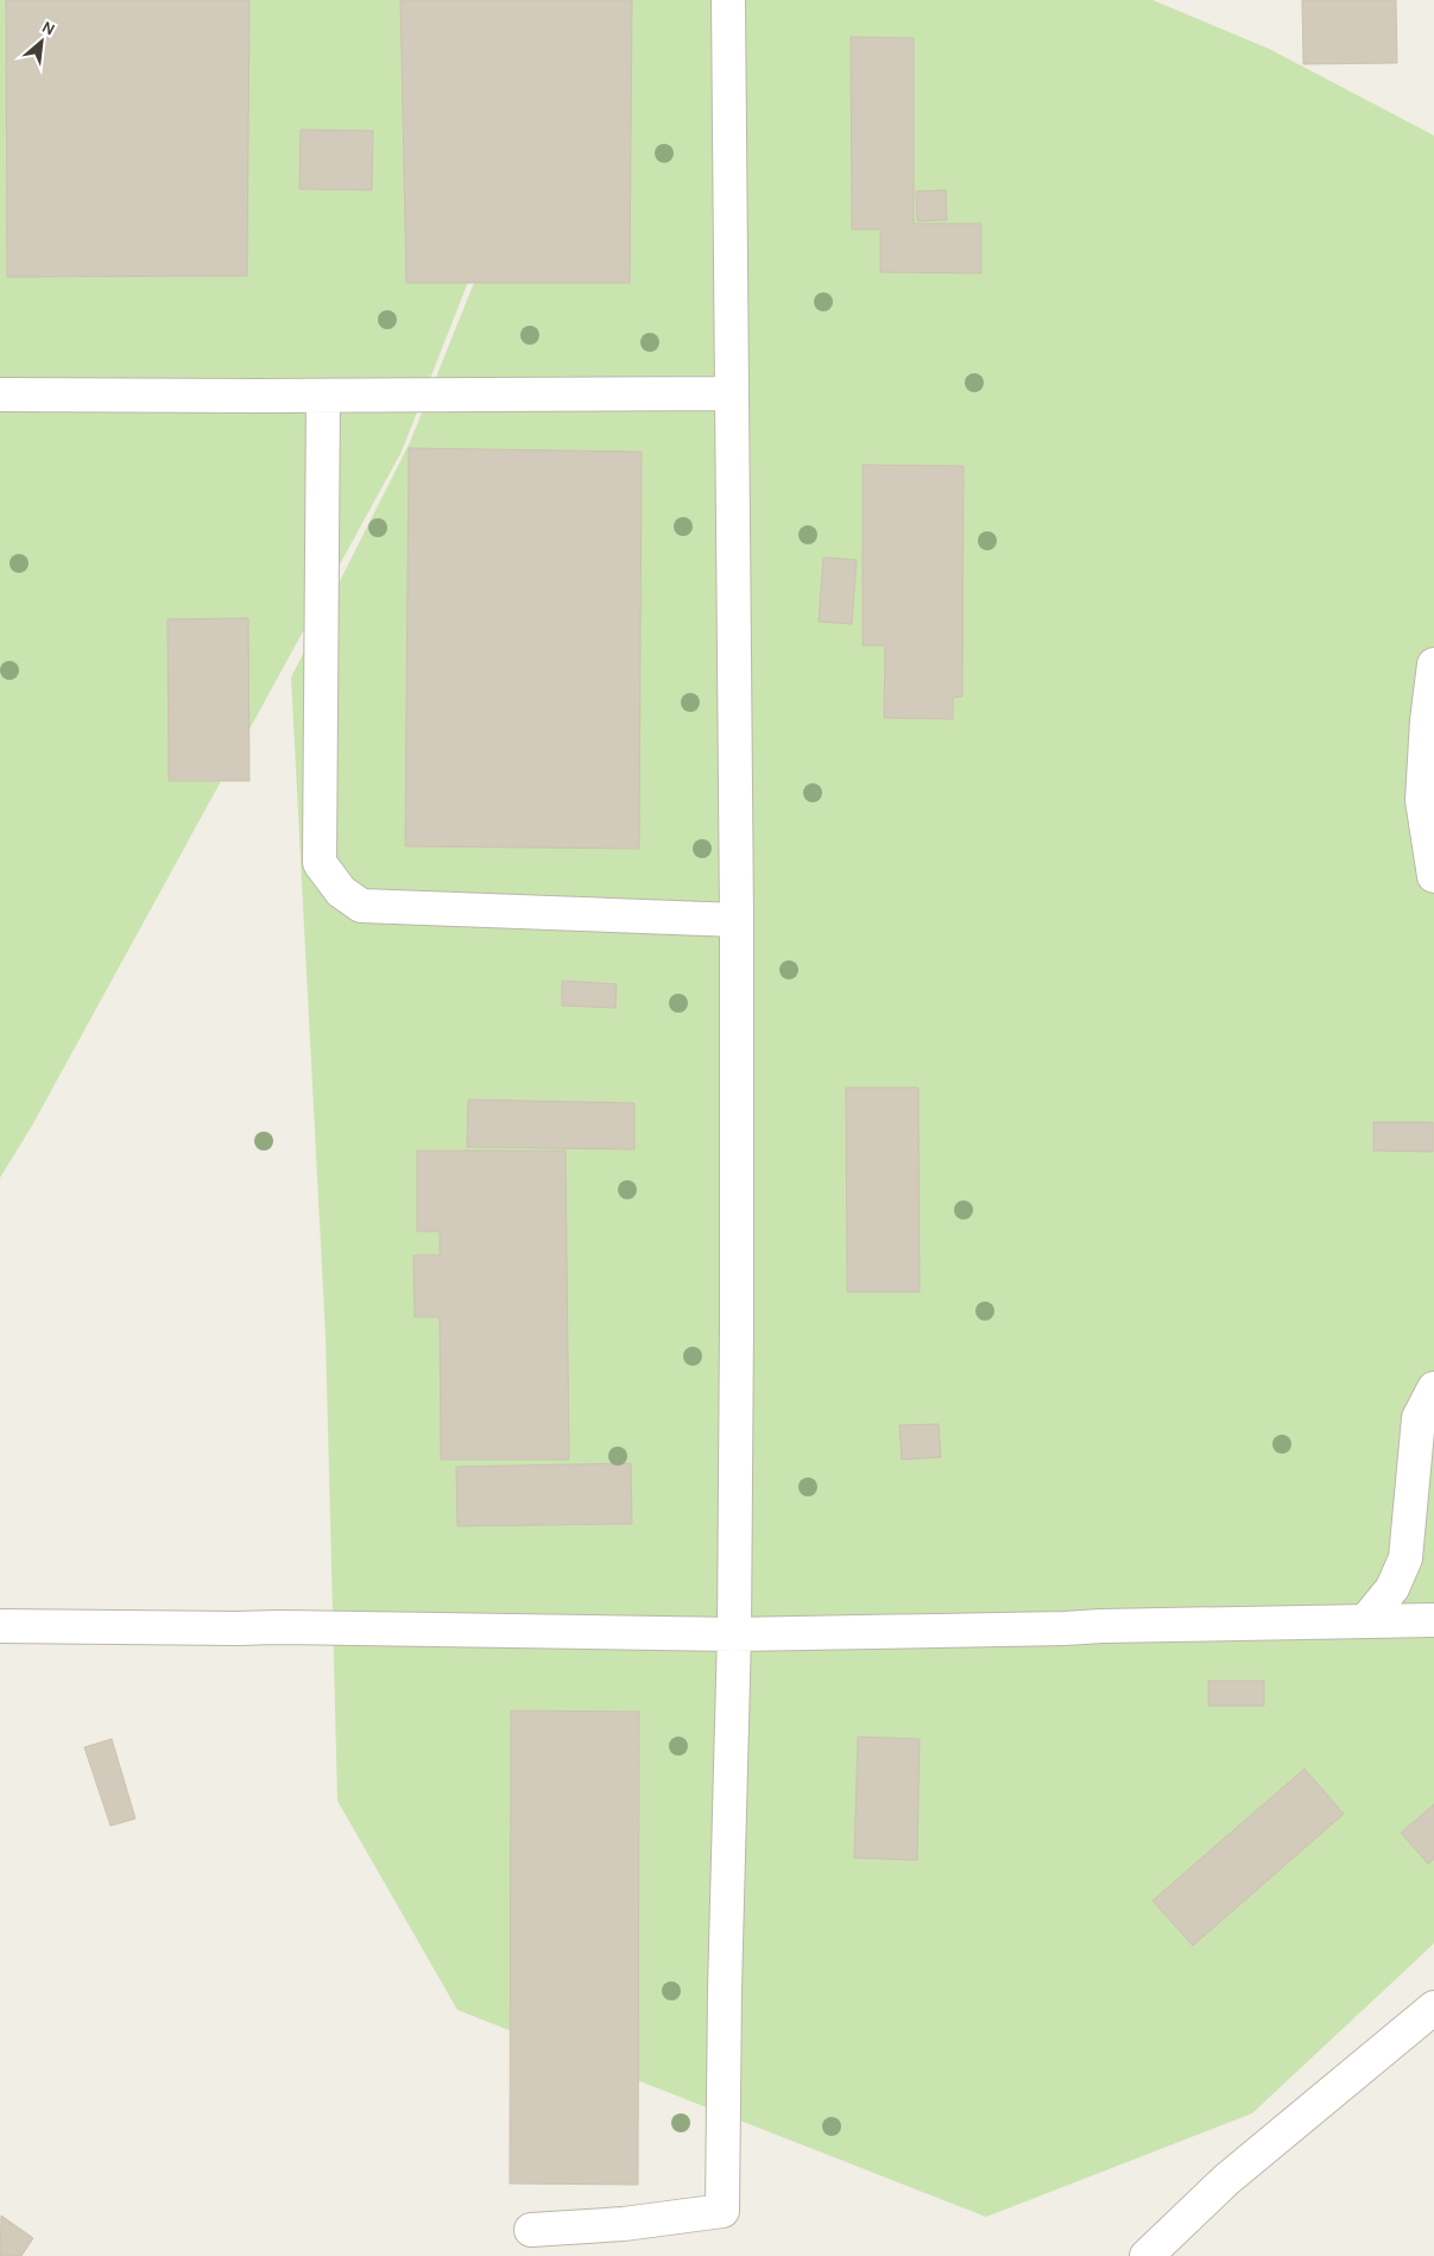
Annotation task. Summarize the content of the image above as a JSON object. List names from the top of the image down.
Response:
{
  "north": "top right"
}
